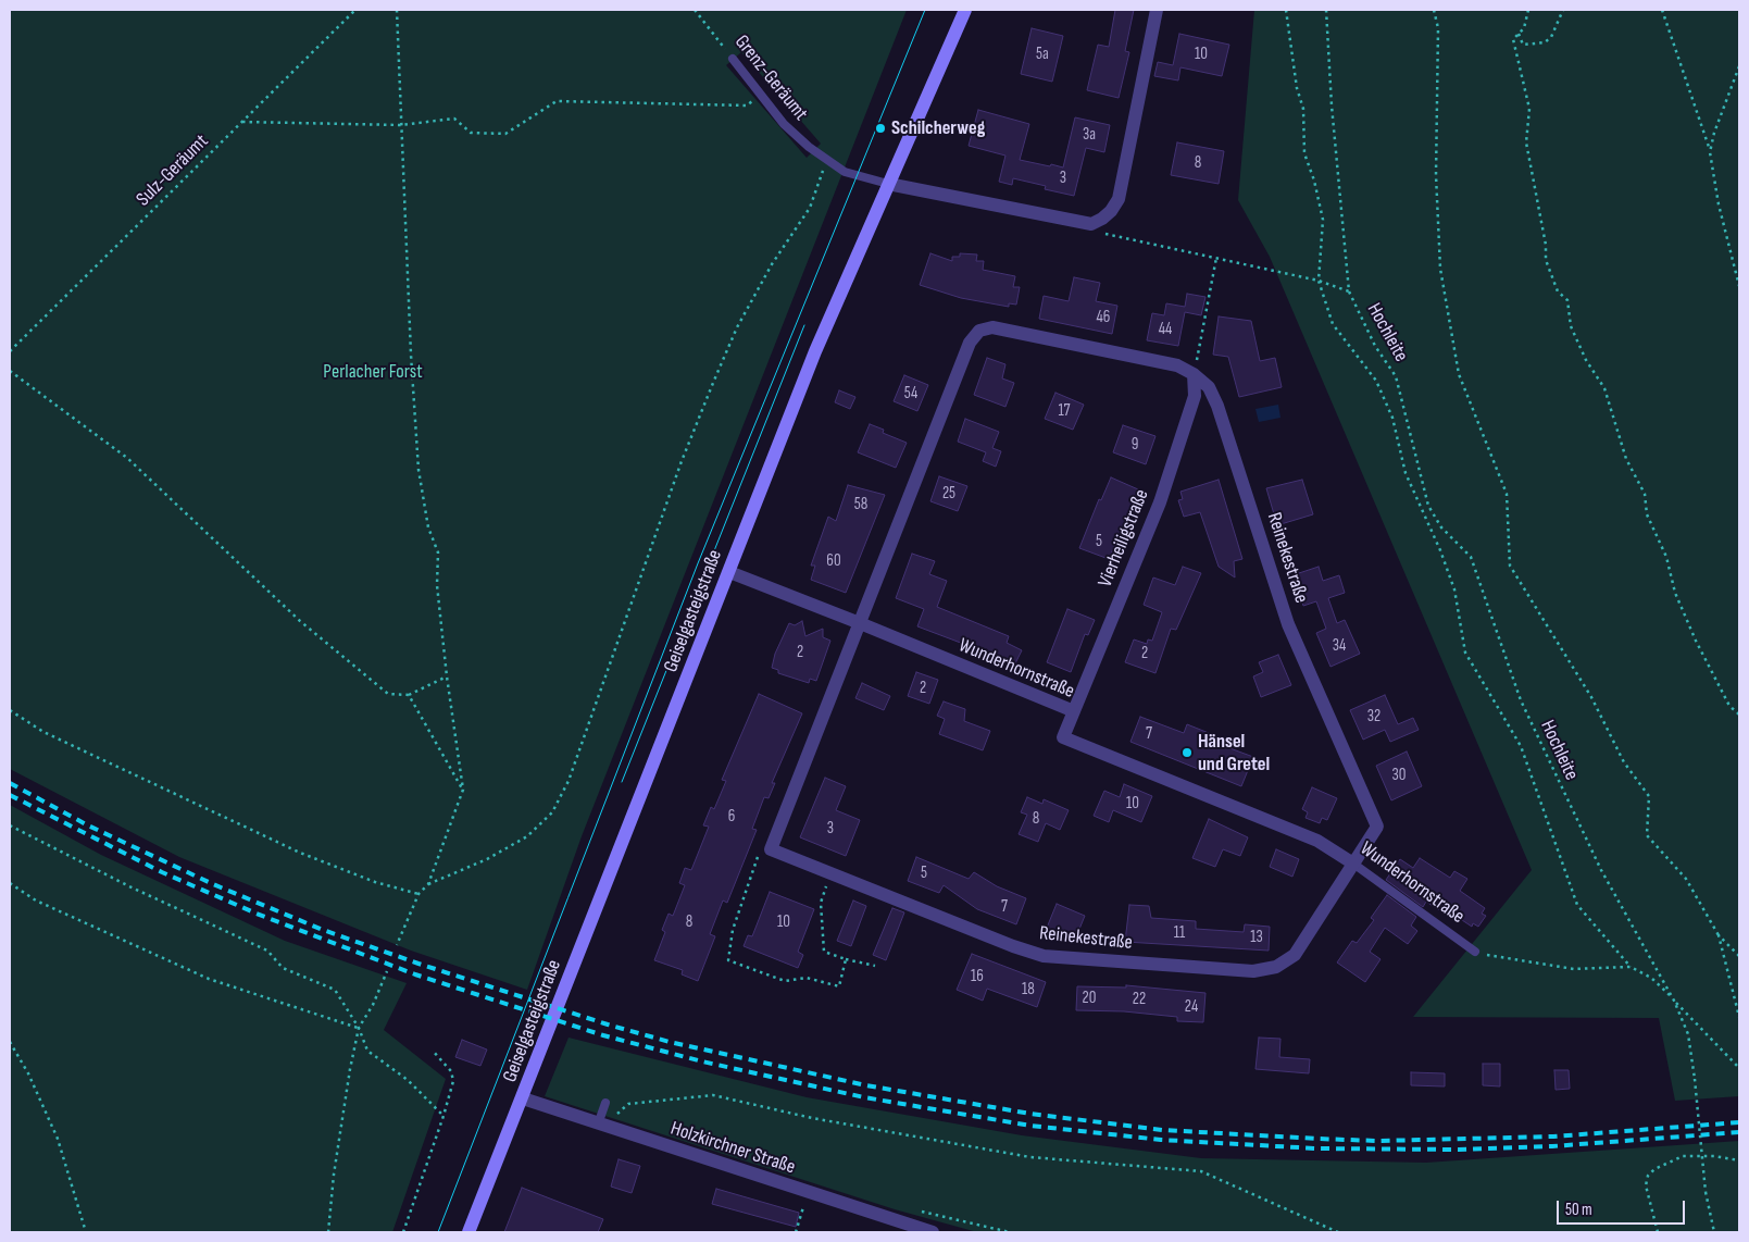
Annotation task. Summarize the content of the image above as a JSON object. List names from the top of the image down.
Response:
{
  "streets": {
    "main road": ["Geiselgasteigstraße"],
    "street": [
      "Vierheiligstraße",
      "Reinekestraße",
      "Wunderhornstraße",
      "Holzkirchner Straße"
    ],
    "lane": ["Grenz-Geräumt"],
    "path": ["Sulz-Geräumt", "Hochleite"]
  },
  "crossings": [
    ["Grenz-Geräumt", "Geiselgasteigstraße"],
    ["Vierheiligstraße", "Reinekestraße"],
    ["Vierheiligstraße", "Wunderhornstraße"],
    ["Reinekestraße", "Wunderhornstraße"],
    ["Geiselgasteigstraße", "Wunderhornstraße"],
    ["Geiselgasteigstraße", "Holzkirchner Straße"]
  ],
  "parks": ["Perlacher Forst"],
  "places": ["Schilcherweg", "Hänsel und Gretel"],
  "house_numbers": [
    "5a",
    "10",
    "3a",
    "8",
    "3",
    "46",
    "44",
    "54",
    "17",
    "9",
    "25",
    "58",
    "5",
    "60",
    "34",
    "2",
    "2",
    "2",
    "32",
    "7",
    "30",
    "10",
    "6",
    "8",
    "3",
    "5",
    "7",
    "8",
    "10",
    "11",
    "13",
    "16",
    "18",
    "20",
    "22",
    "24"
  ],
  "scale_bar": "50 m"
}
